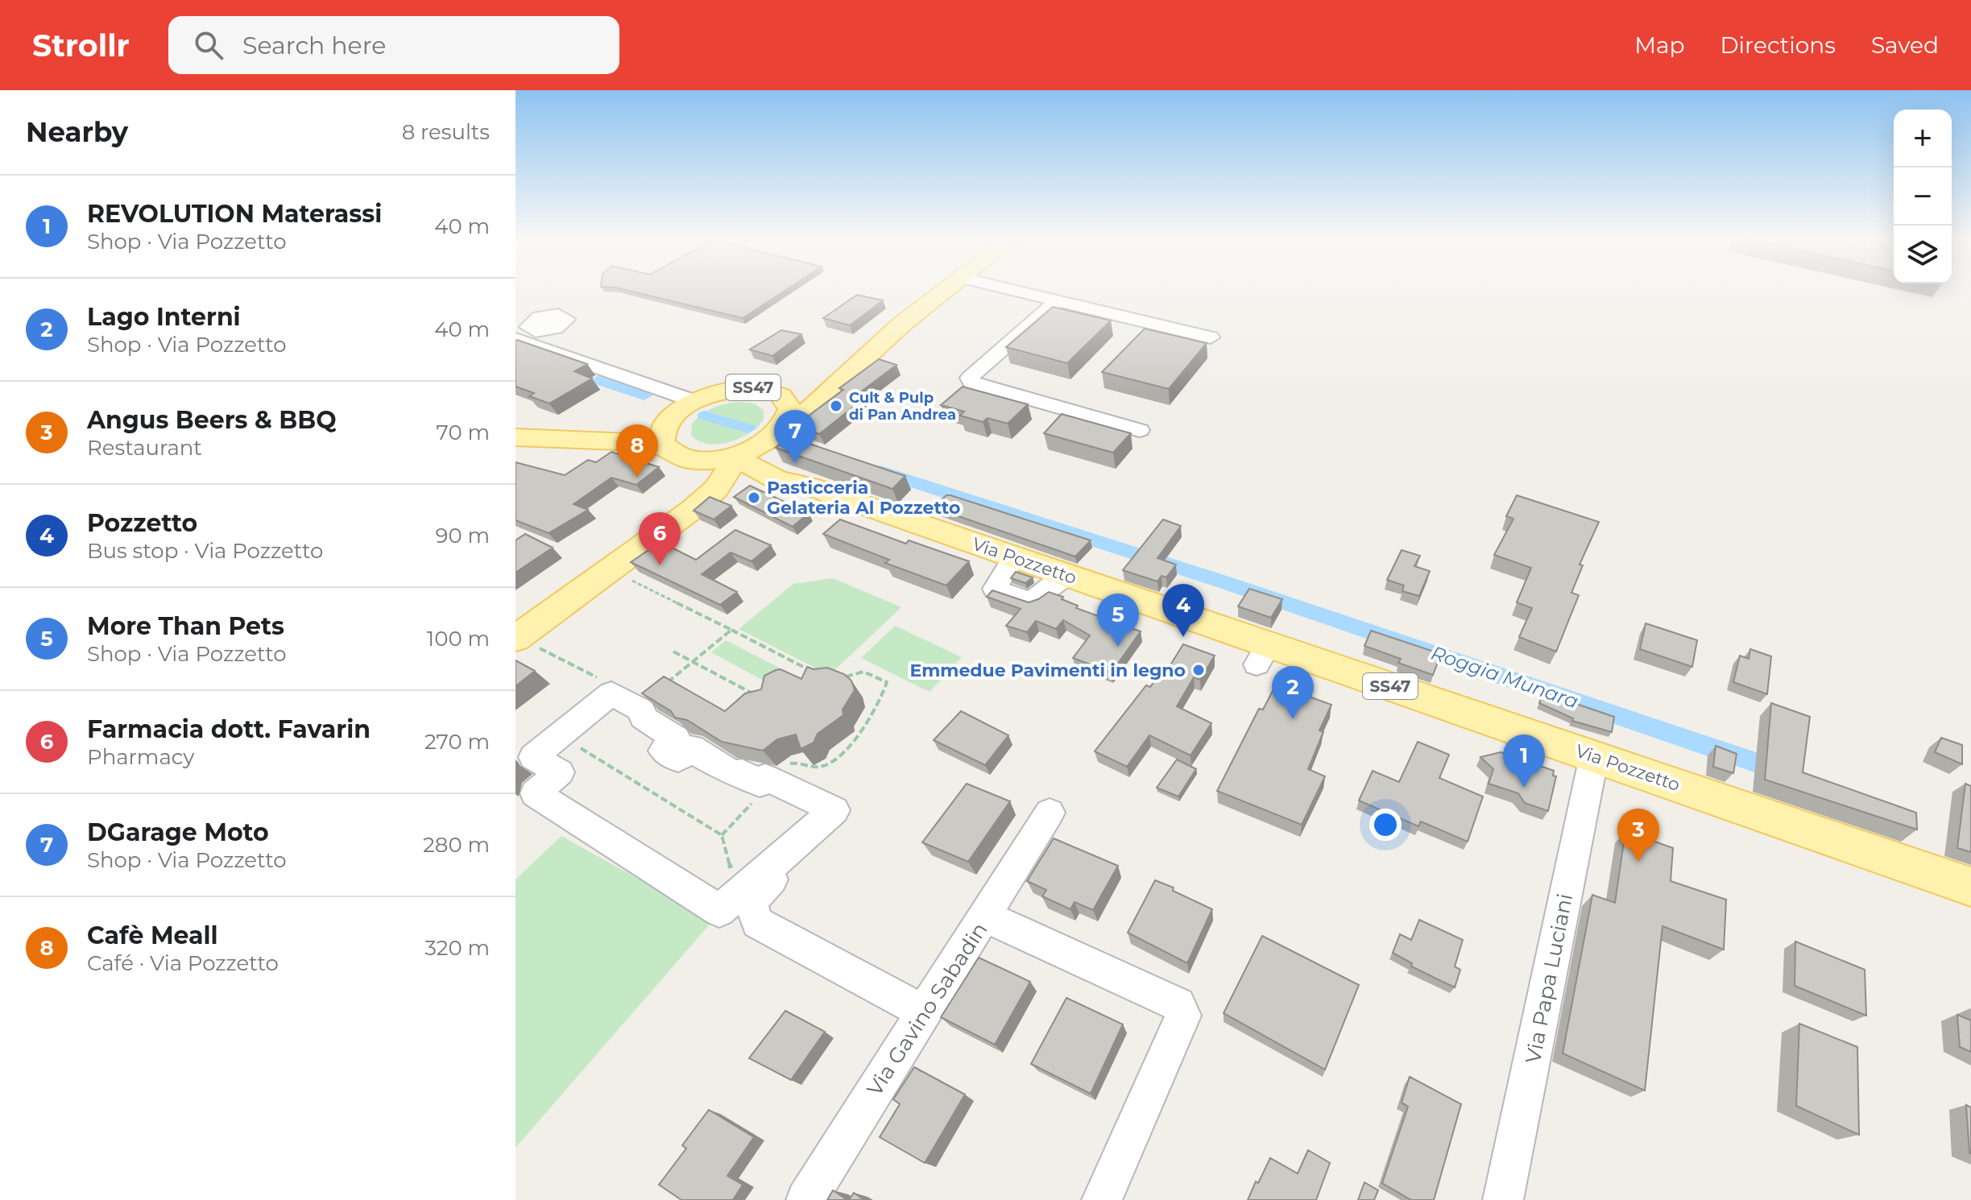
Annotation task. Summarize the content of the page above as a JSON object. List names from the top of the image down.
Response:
{
  "streets": {
    "main road": ["SS47", "Via Pozzetto"],
    "street": ["Via Papa Luciani", "Via Gavino Sabadin"]
  },
  "crossings": [
    ["SS47", "Via Pozzetto"],
    ["Via Pozzetto", "Via Papa Luciani"]
  ],
  "water": ["Roggia Munara"],
  "places": ["Cult & Pulp di Pan Andrea", "Pasticceria Gelateria Al Pozzetto", "Emmedue Pavimenti in legno"],
  "page": {
    "header": "Strollr",
    "search": "Search here",
    "nav": ["Map", "Directions", "Saved"],
    "heading": ["Nearby", "8 results"],
    "map_buttons": ["+", "−"],
    "list": [
      {
        "mark": "1",
        "name": "REVOLUTION Materassi",
        "note": "Shop · Via Pozzetto",
        "value": "40 m"
      },
      {
        "mark": "2",
        "name": "Lago Interni",
        "note": "Shop · Via Pozzetto",
        "value": "40 m"
      },
      {
        "mark": "3",
        "name": "Angus Beers & BBQ",
        "note": "Restaurant",
        "value": "70 m"
      },
      {
        "mark": "4",
        "name": "Pozzetto",
        "note": "Bus stop · Via Pozzetto",
        "value": "90 m"
      },
      {
        "mark": "5",
        "name": "More Than Pets",
        "note": "Shop · Via Pozzetto",
        "value": "100 m"
      },
      {
        "mark": "6",
        "name": "Farmacia dott. Favarin",
        "note": "Pharmacy",
        "value": "270 m"
      },
      {
        "mark": "7",
        "name": "DGarage Moto",
        "note": "Shop · Via Pozzetto",
        "value": "280 m"
      },
      {
        "mark": "8",
        "name": "Cafè Meall",
        "note": "Café · Via Pozzetto",
        "value": "320 m"
      }
    ],
    "pins": [
      "7",
      "8",
      "6",
      "4",
      "5",
      "2",
      "1",
      "3"
    ]
  }
}
